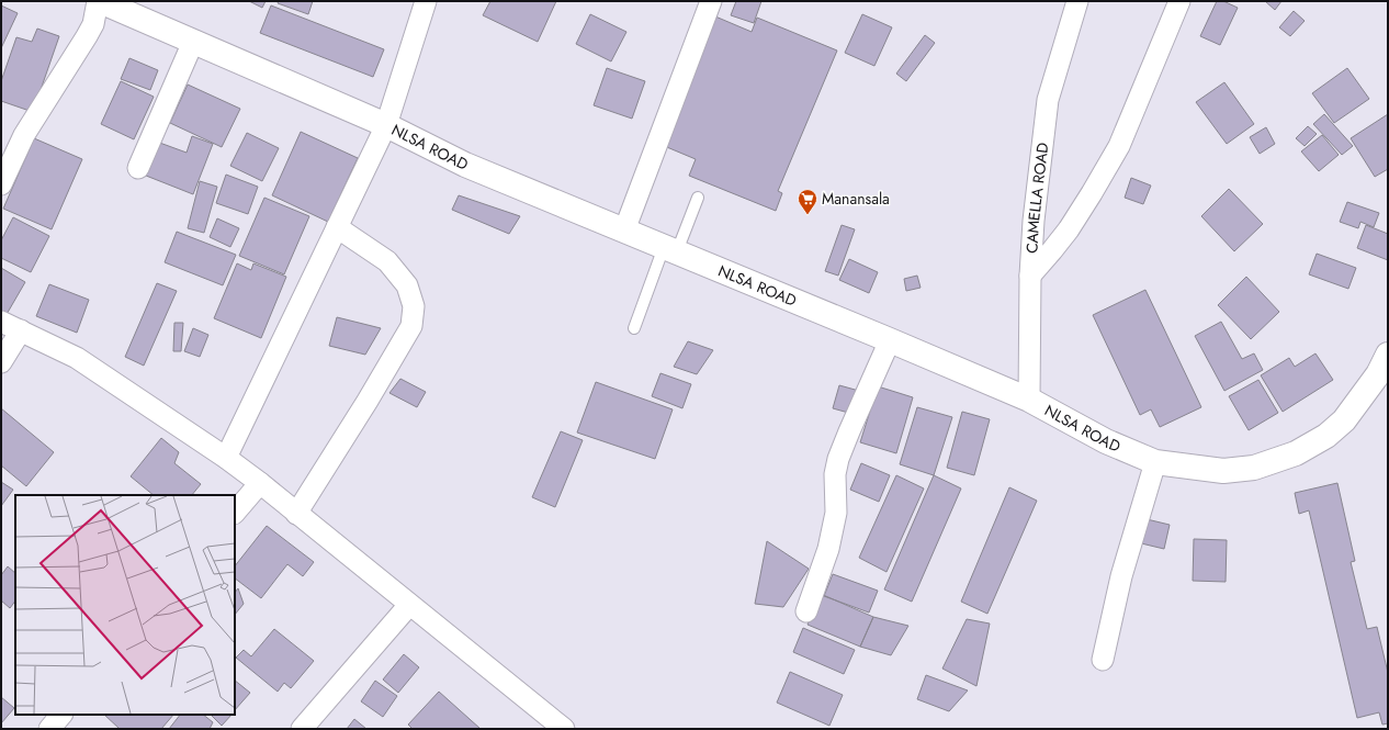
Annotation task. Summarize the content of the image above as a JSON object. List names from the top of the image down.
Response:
{
  "streets": {
    "main road": ["NLSA ROAD"],
    "street": ["CAMELLA ROAD"]
  },
  "crossings": [
    ["NLSA ROAD", "CAMELLA ROAD"]
  ],
  "places": {
    "supermarket": ["Manansala"]
  }
}
